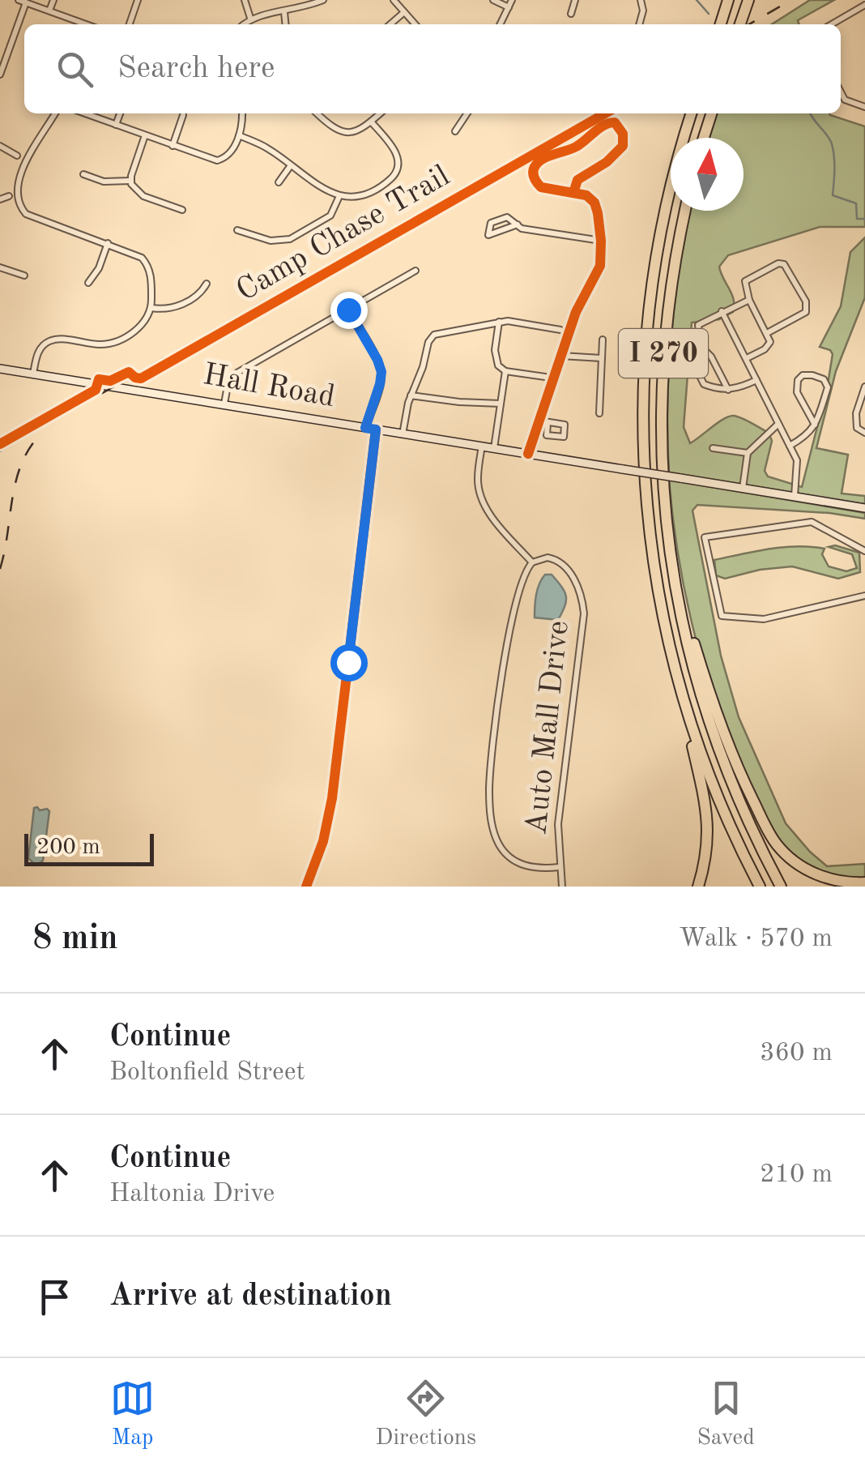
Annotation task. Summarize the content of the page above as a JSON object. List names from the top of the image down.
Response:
{
  "streets": {
    "highway": ["I 270"],
    "main road": ["Hall Road"],
    "street": ["Auto Mall Drive"],
    "cycle path": ["Camp Chase Trail"]
  },
  "scale_bar": "200 m",
  "north": "top",
  "page": {
    "search": "Search here",
    "scale": "200 m",
    "heading": ["8 min", "Walk · 570 m"],
    "list": [
      ["Continue", "Boltonfield Street", "360 m"],
      ["Continue", "Haltonia Drive", "210 m"],
      "Arrive at destination"
    ],
    "nav": ["Map", "Directions", "Saved"]
  }
}
